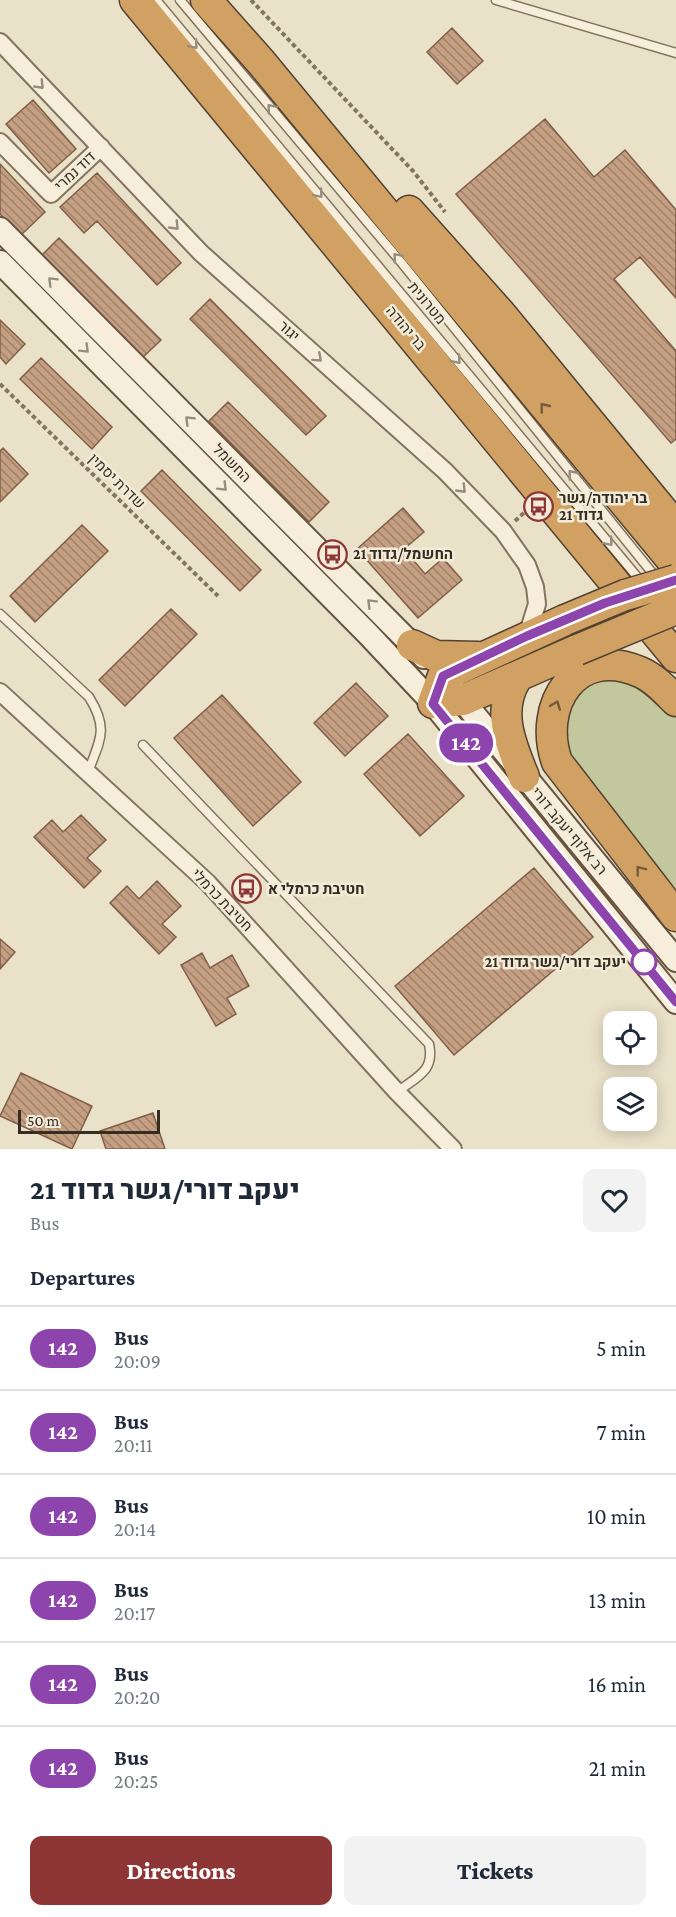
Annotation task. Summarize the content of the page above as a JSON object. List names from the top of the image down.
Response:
{
  "streets": {
    "highway": ["בר יהודה"],
    "street": [
      "דוד נמרי",
      "יגור",
      "החשמל",
      "רב אלוף יעקב דורי",
      "חטיבת כרמלי"
    ],
    "lane": ["מטרונית"],
    "path": ["שדרת יסמין"]
  },
  "crossings": [
    ["דוד נמרי", "יגור"],
    ["החשמל", "רב אלוף יעקב דורי"]
  ],
  "one_way": ["יגור"],
  "places": {
    "bus stop": ["בר יהודה/גשר גדוד 21", "החשמל/גדוד 21", "חטיבת כרמלי א"],
    "other": ["יעקב דורי/גשר גדוד 21"]
  },
  "lines": ["bus line 142"],
  "scale_bar": "50 m",
  "page": {
    "on_map": "142",
    "scale": "50 m",
    "heading": [
      ["יעקב דורי/גשר גדוד 21", "Bus"],
      "Departures"
    ],
    "list": [
      {
        "mark": "142",
        "name": "Bus",
        "note": "20:09",
        "value": "5 min"
      },
      {
        "mark": "142",
        "name": "Bus",
        "note": "20:11",
        "value": "7 min"
      },
      {
        "mark": "142",
        "name": "Bus",
        "note": "20:14",
        "value": "10 min"
      },
      {
        "mark": "142",
        "name": "Bus",
        "note": "20:17",
        "value": "13 min"
      },
      {
        "mark": "142",
        "name": "Bus",
        "note": "20:20",
        "value": "16 min"
      },
      {
        "mark": "142",
        "name": "Bus",
        "note": "20:25",
        "value": "21 min"
      }
    ],
    "buttons": ["Directions", "Tickets"]
  }
}
